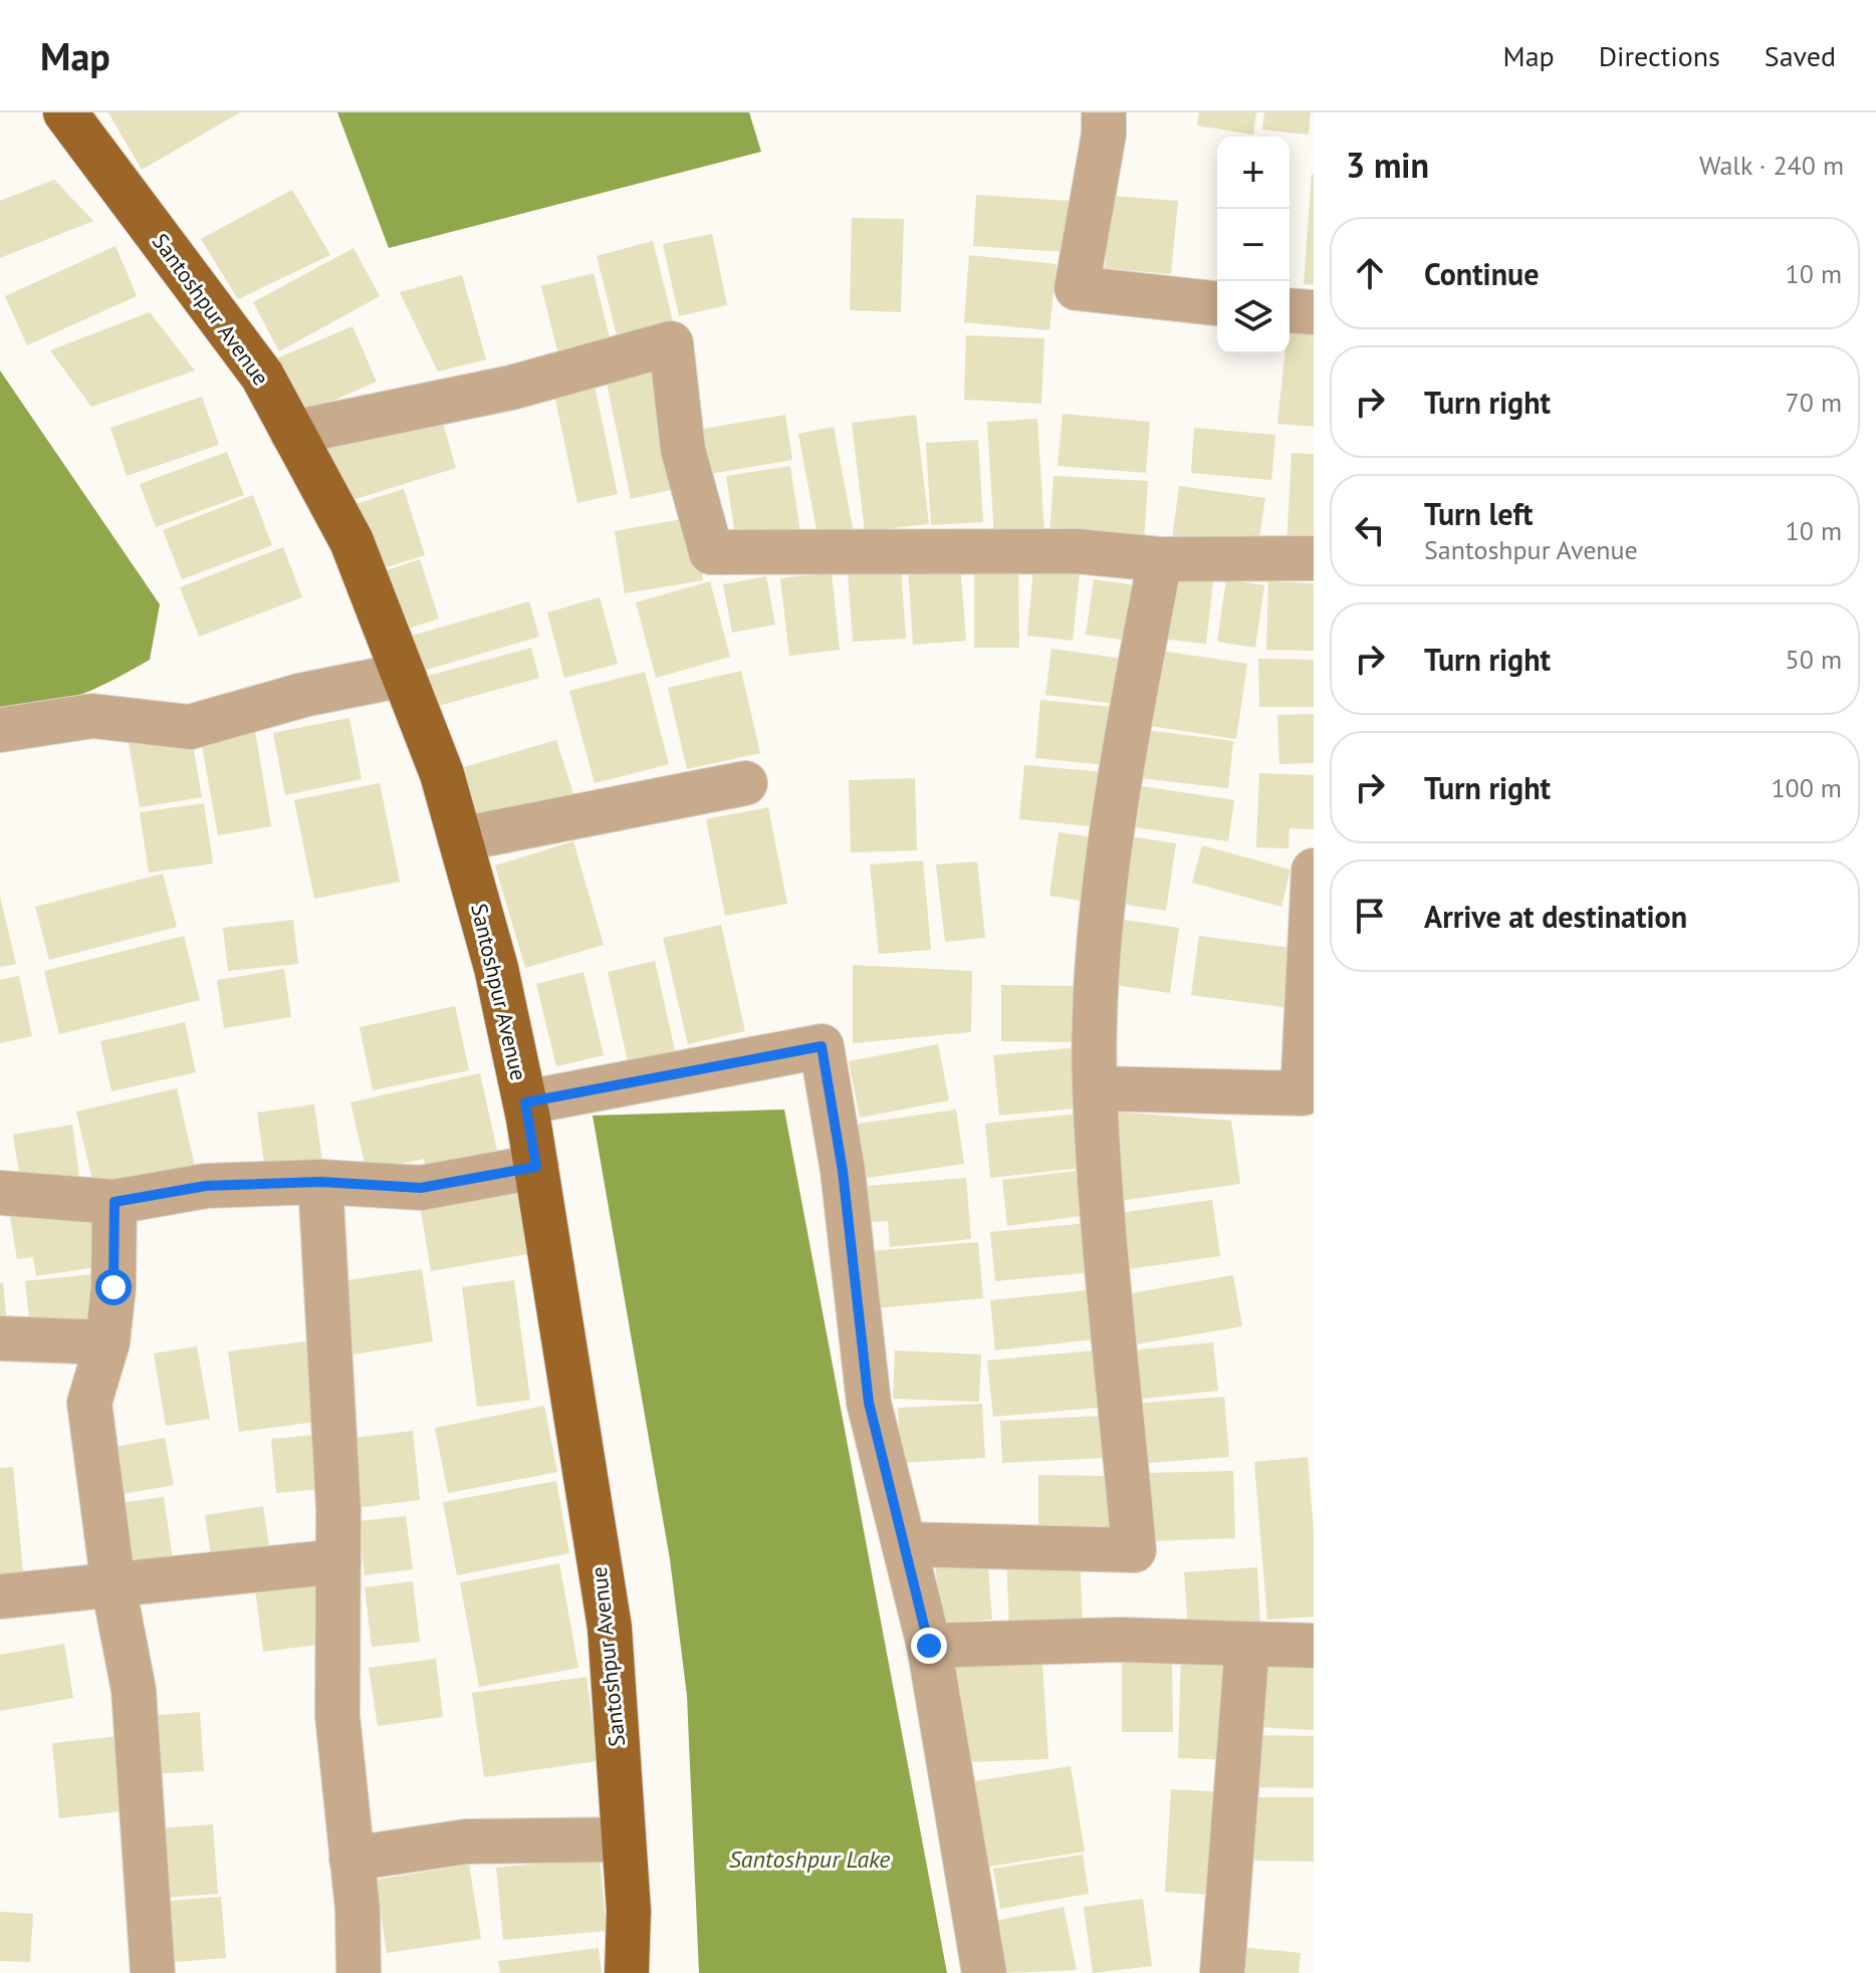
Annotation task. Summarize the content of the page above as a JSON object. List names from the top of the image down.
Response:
{
  "streets": {
    "main road": ["Santoshpur Avenue"]
  },
  "water": ["Santoshpur Lake"],
  "page": {
    "header": "Map",
    "nav": ["Map", "Directions", "Saved"],
    "heading": ["3 min", "Walk · 240 m"],
    "map_buttons": ["+", "−"],
    "list": [
      ["Continue", "10 m"],
      ["Turn right", "70 m"],
      ["Turn left", "Santoshpur Avenue", "10 m"],
      ["Turn right", "50 m"],
      ["Turn right", "100 m"],
      "Arrive at destination"
    ]
  }
}
